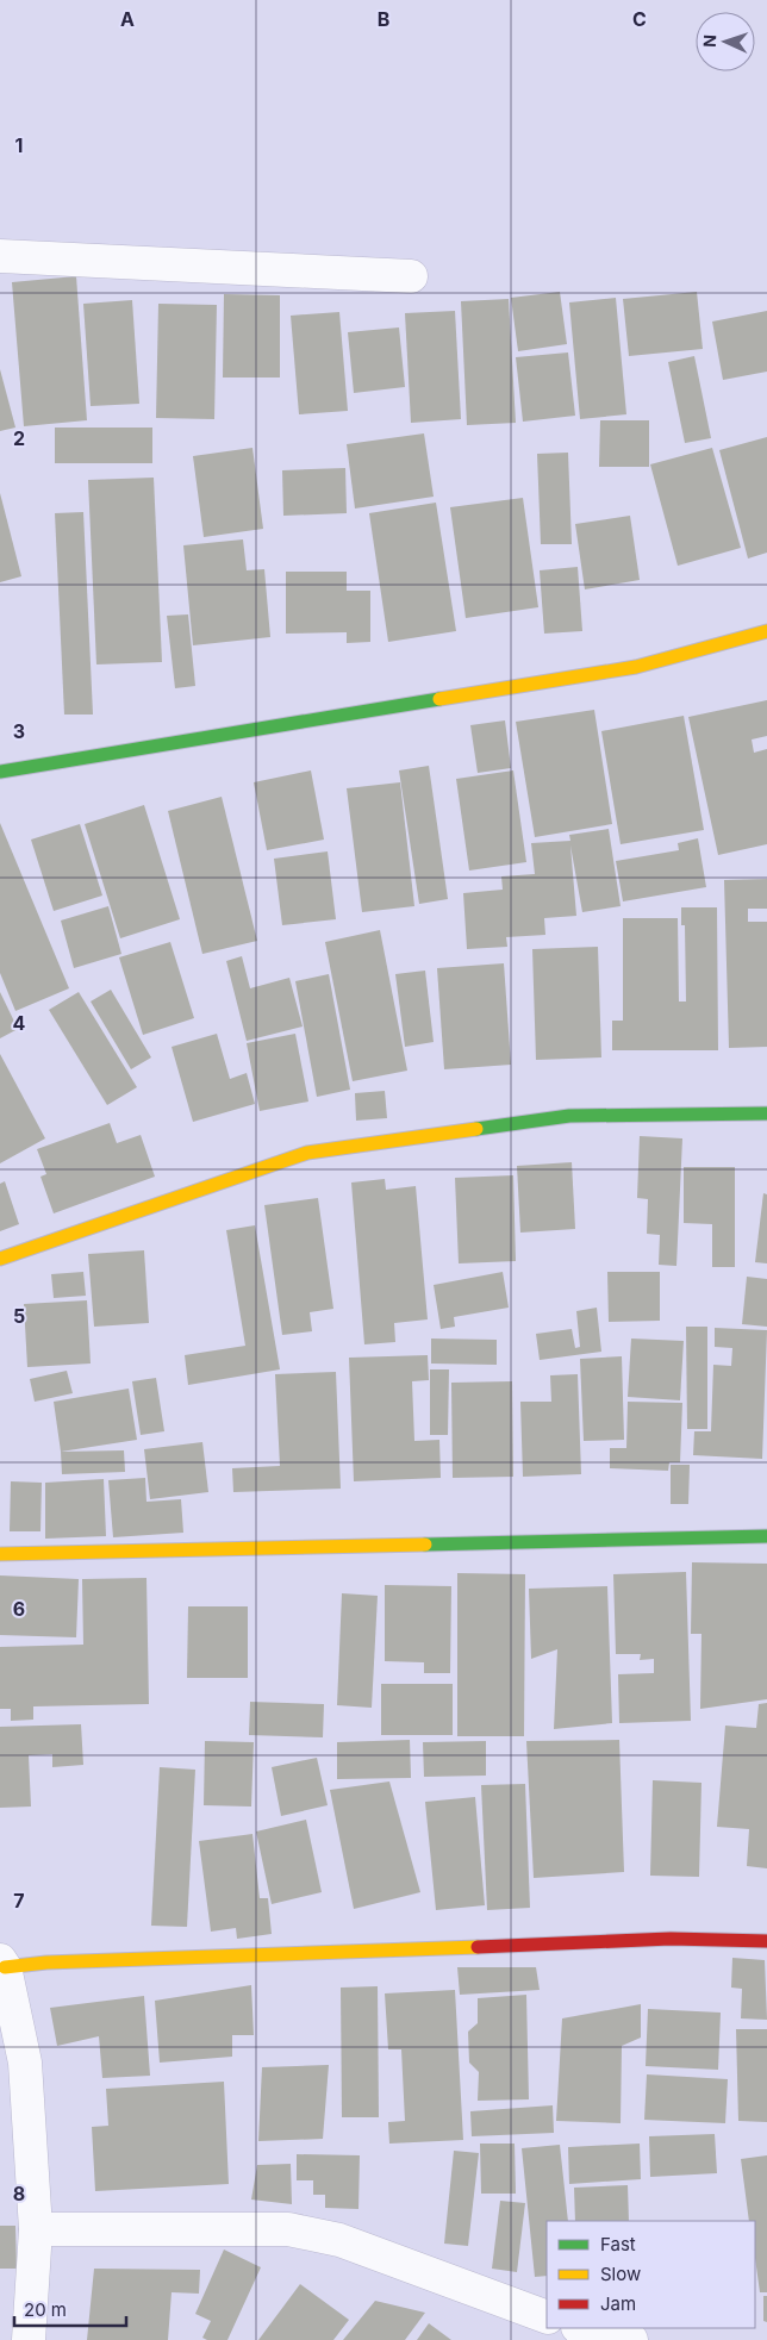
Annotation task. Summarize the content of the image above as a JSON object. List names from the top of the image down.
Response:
{
  "legend": ["Fast", "Slow", "Jam"],
  "scale_bar": "20 m",
  "north": "left",
  "grid": {
    "columns": ["A", "B", "C"],
    "rows": [
      "1",
      "2",
      "3",
      "4",
      "5",
      "6",
      "7",
      "8"
    ]
  }
}
